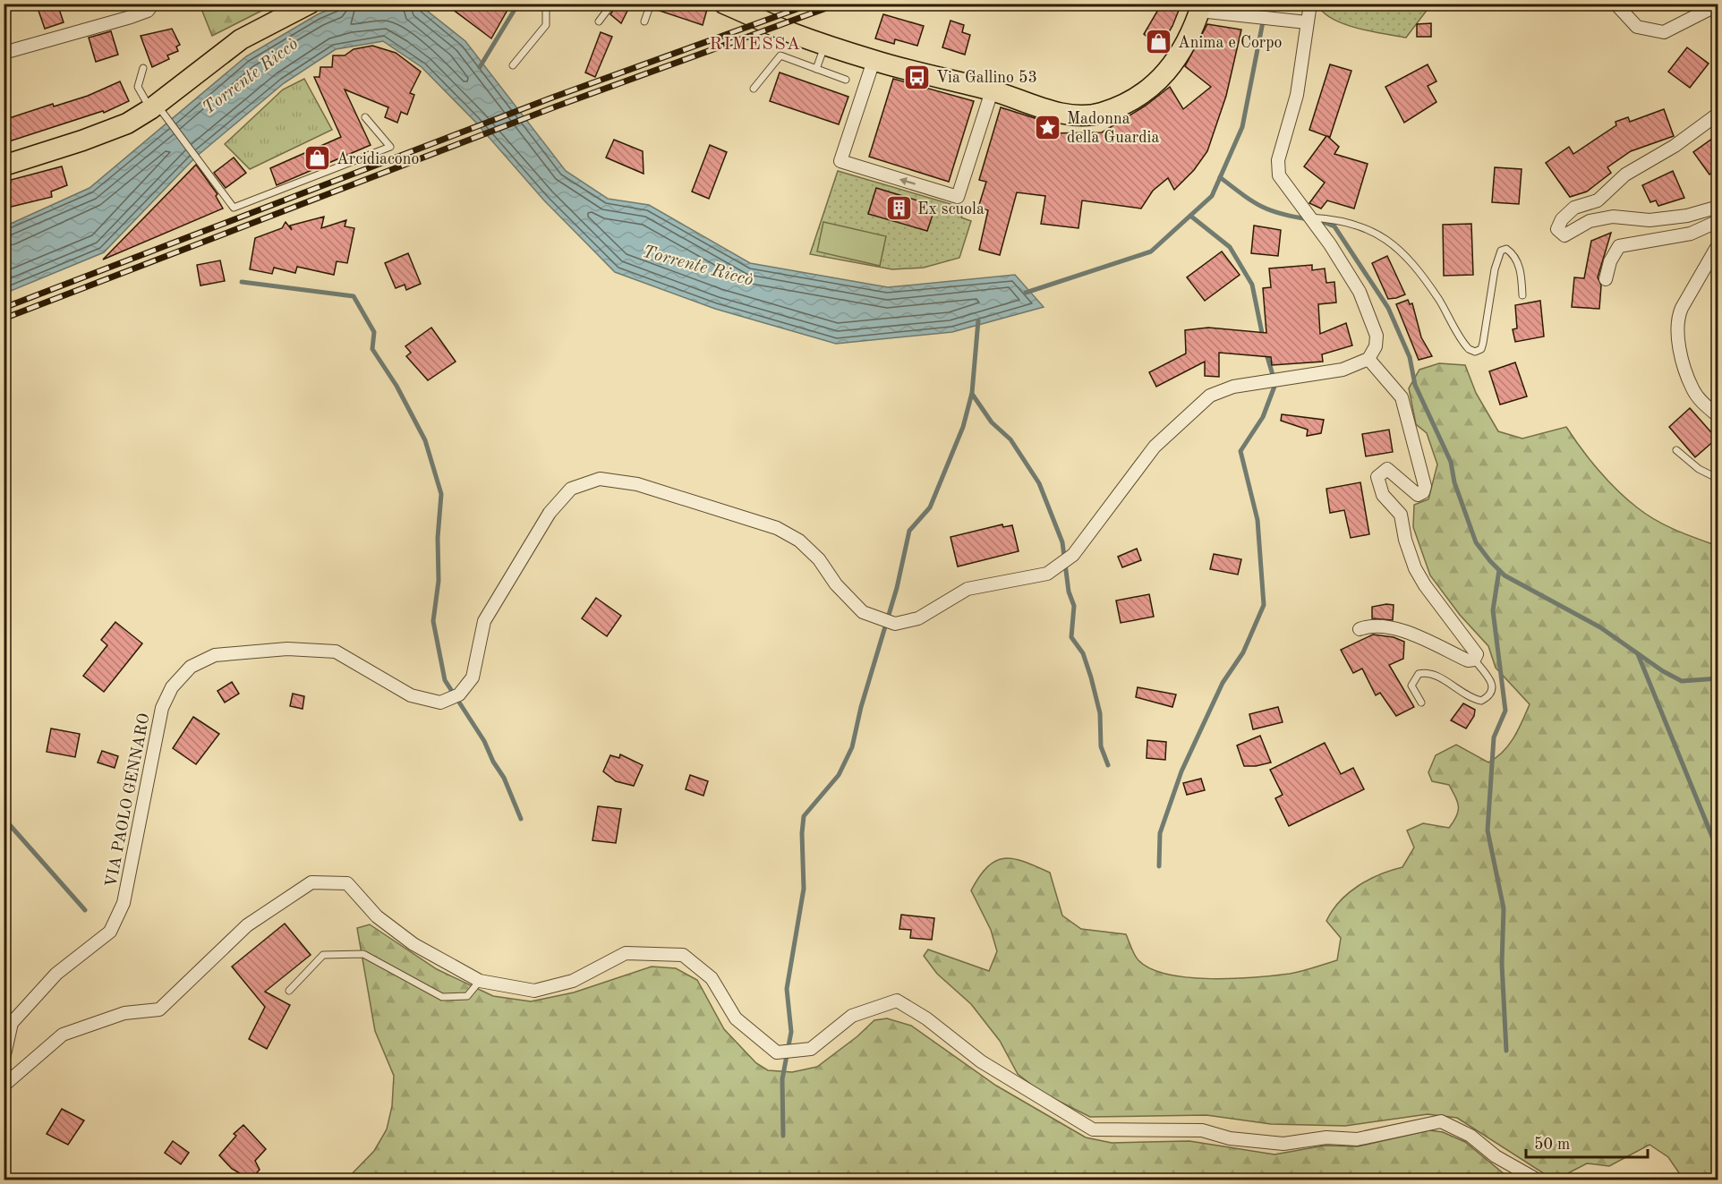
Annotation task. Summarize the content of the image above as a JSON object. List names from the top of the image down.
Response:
{
  "streets": {
    "street": ["VIA PAOLO GENNARO"]
  },
  "districts": ["RIMESSA"],
  "water": ["Torrente Riccò"],
  "places": {
    "shop": ["Anima e Corpo", "Arcidiacono"],
    "bus stop": ["Via Gallino 53"],
    "place": ["Madonna della Guardia"],
    "building": ["Ex scuola"]
  },
  "scale_bar": "50 m"
}
